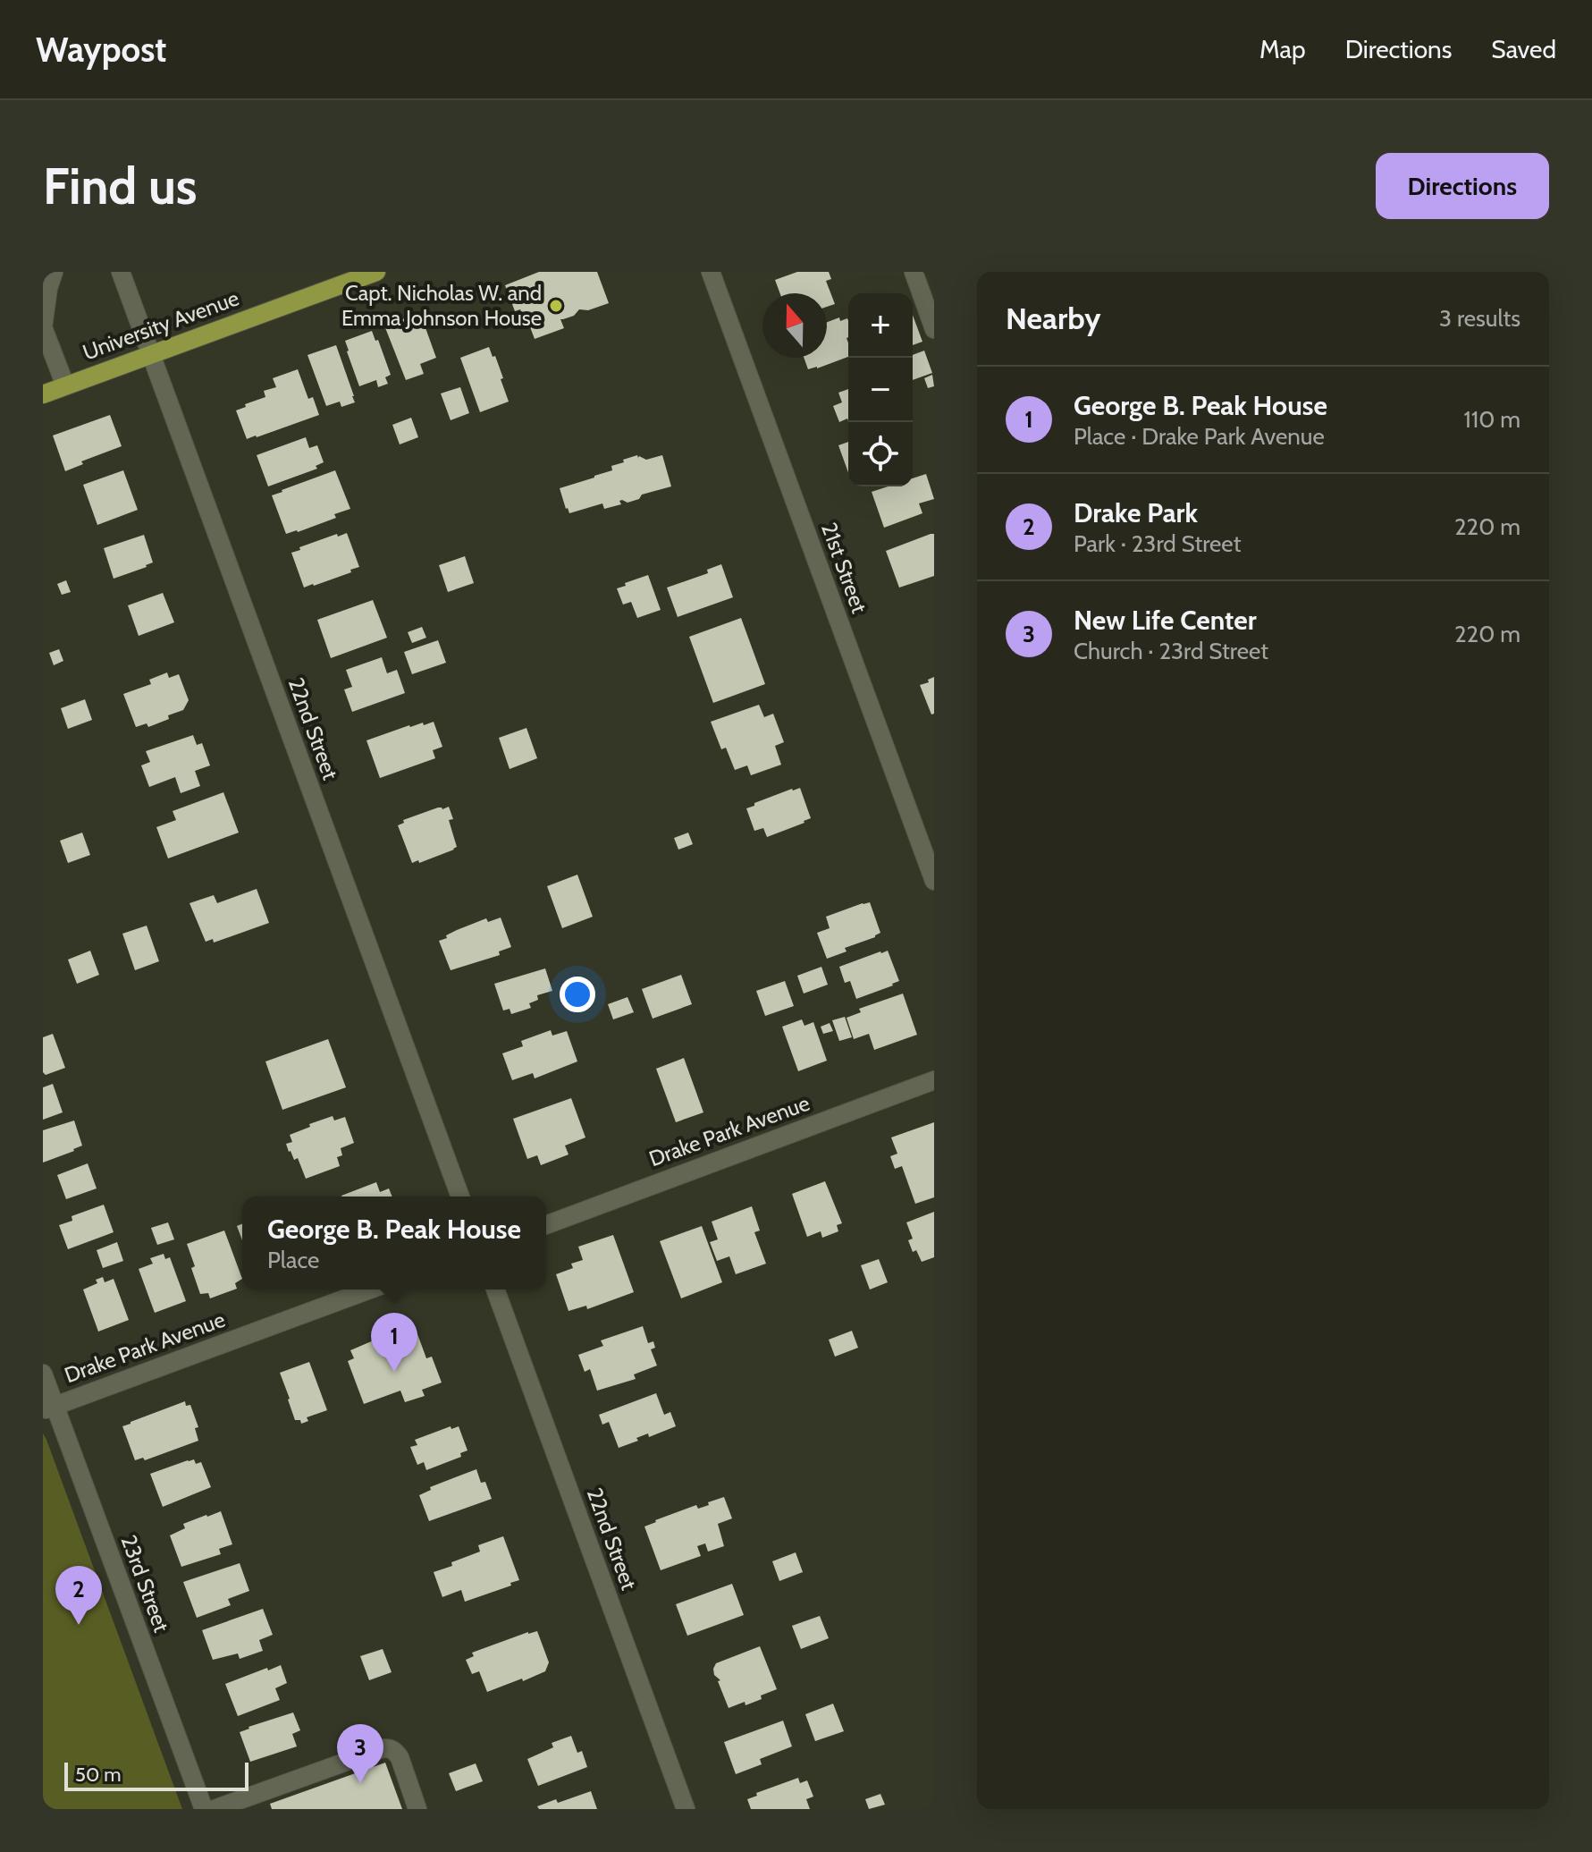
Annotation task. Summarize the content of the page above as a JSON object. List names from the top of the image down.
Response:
{
  "streets": {
    "main road": ["University Avenue"],
    "street": [
      "21st Street",
      "22nd Street",
      "Drake Park Avenue",
      "23rd Street"
    ]
  },
  "crossings": [
    ["University Avenue", "22nd Street"],
    ["Drake Park Avenue", "23rd Street"]
  ],
  "places": ["Capt. Nicholas W. and Emma Johnson House"],
  "scale_bar": "50 m",
  "north": "top",
  "page": {
    "header": "Waypost",
    "nav": ["Map", "Directions", "Saved"],
    "buttons": "Directions",
    "title": "Find us",
    "heading": ["Nearby", "3 results"],
    "map_buttons": ["+", "−"],
    "list": [
      {
        "mark": "1",
        "name": "George B. Peak House",
        "note": "Place · Drake Park Avenue",
        "value": "110 m"
      },
      {
        "mark": "2",
        "name": "Drake Park",
        "note": "Park · 23rd Street",
        "value": "220 m"
      },
      {
        "mark": "3",
        "name": "New Life Center",
        "note": "Church · 23rd Street",
        "value": "220 m"
      }
    ],
    "popup": ["George B. Peak House", "Place"],
    "pins": ["1", "2", "3"],
    "scale": "50 m"
  }
}
